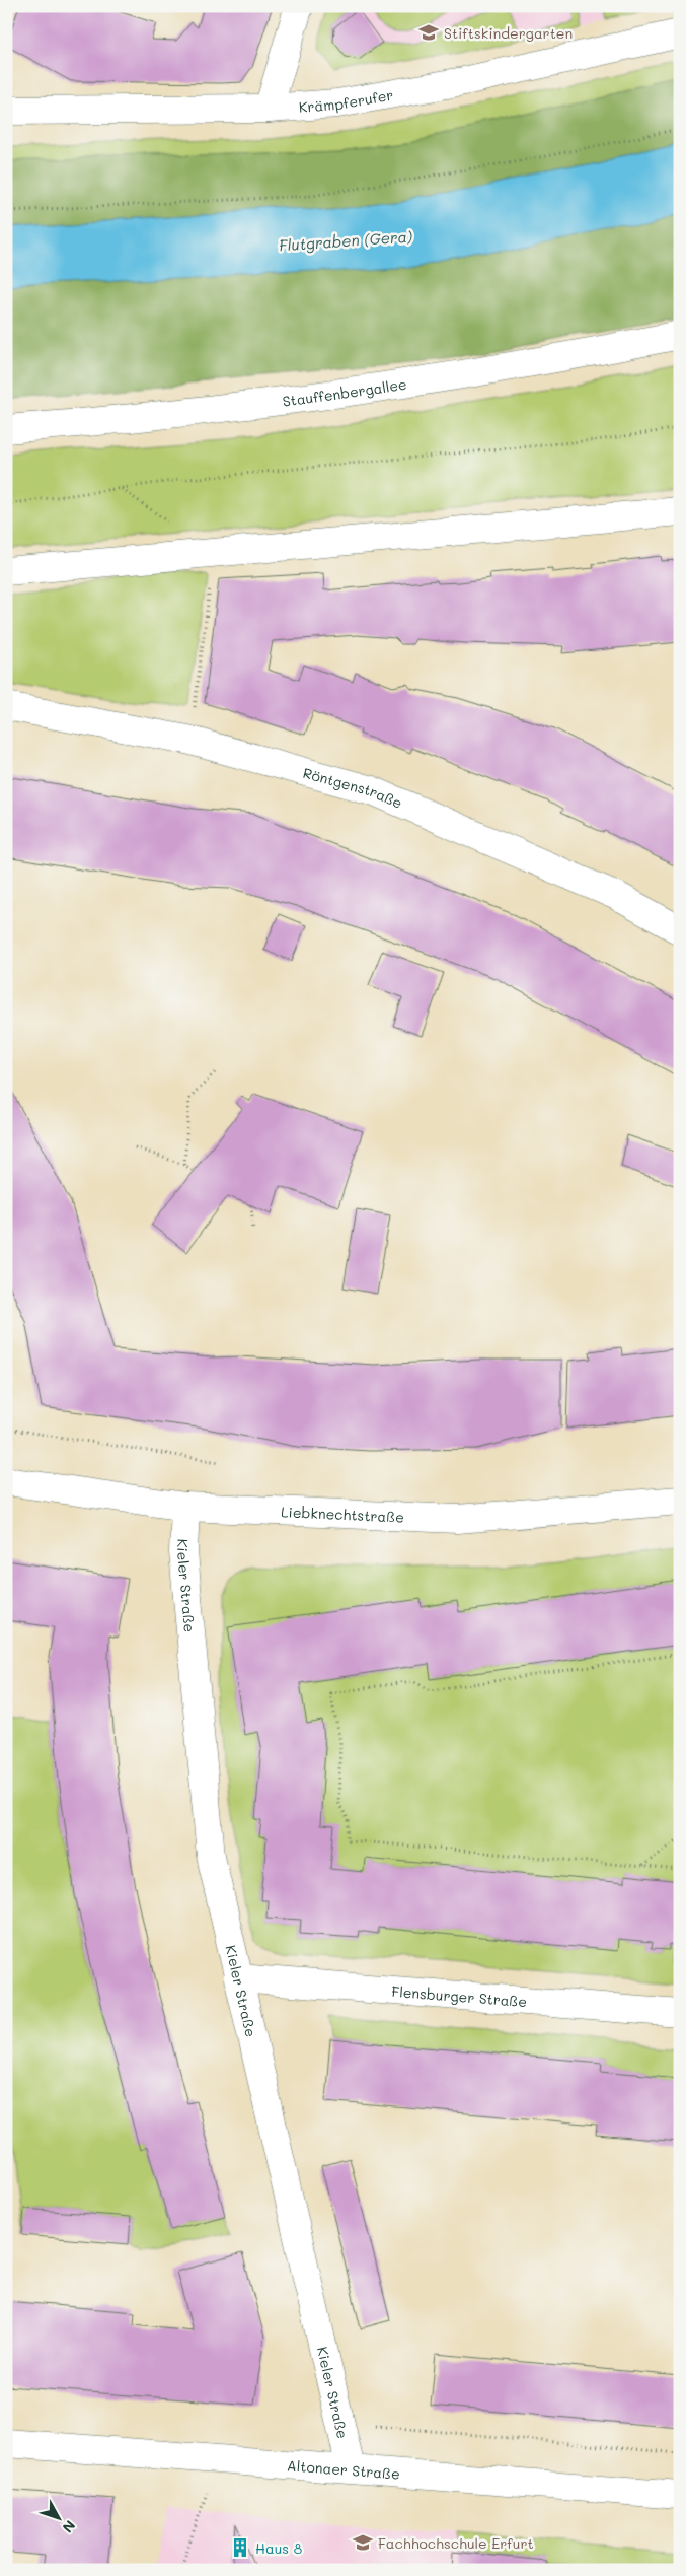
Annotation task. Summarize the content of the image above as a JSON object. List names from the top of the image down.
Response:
{
  "streets": {
    "street": [
      "Krämpferufer",
      "Stauffenbergallee",
      "Röntgenstraße",
      "Liebknechtstraße",
      "Kieler Straße",
      "Flensburger Straße",
      "Altonaer Straße"
    ]
  },
  "crossings": [
    ["Liebknechtstraße", "Kieler Straße"],
    ["Kieler Straße", "Flensburger Straße"],
    ["Kieler Straße", "Altonaer Straße"]
  ],
  "water": ["Flutgraben (Gera)"],
  "places": {
    "school or university": ["Stiftskindergarten", "Fachhochschule Erfurt"],
    "building": ["Haus 8"]
  },
  "north": "bottom right"
}
